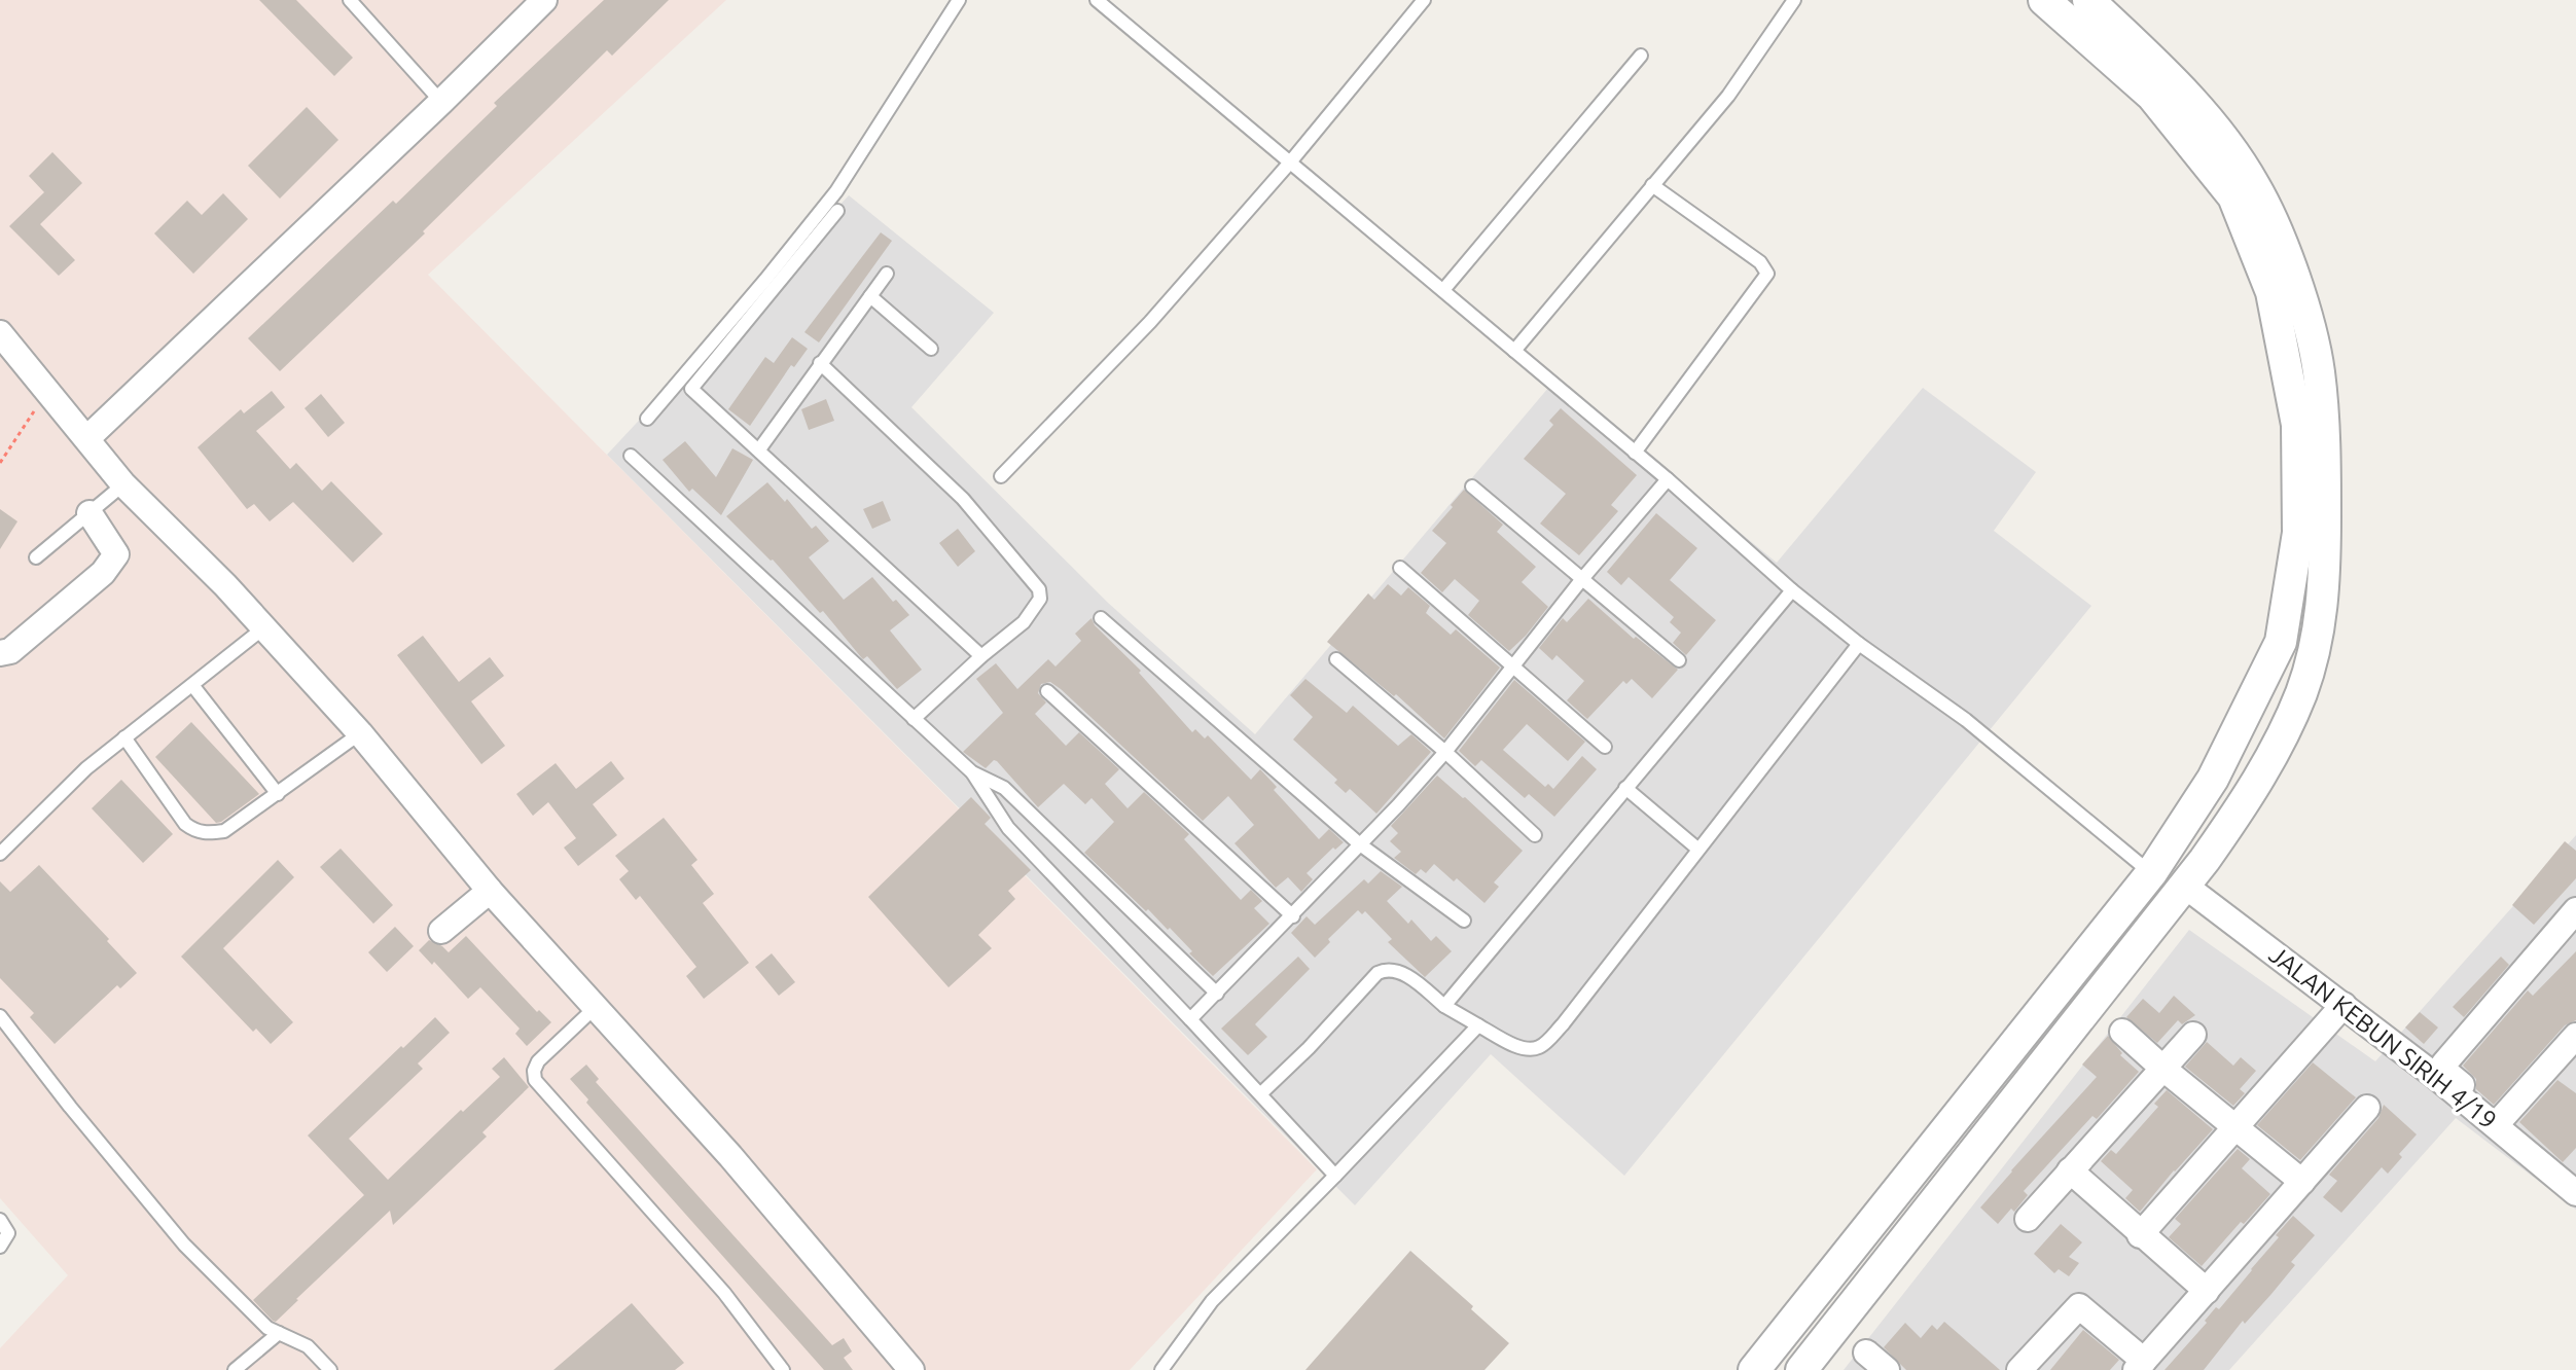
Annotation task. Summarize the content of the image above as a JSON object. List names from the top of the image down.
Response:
{
  "streets": {
    "street": ["JALAN KEBUN SIRIH 4/19"]
  }
}
